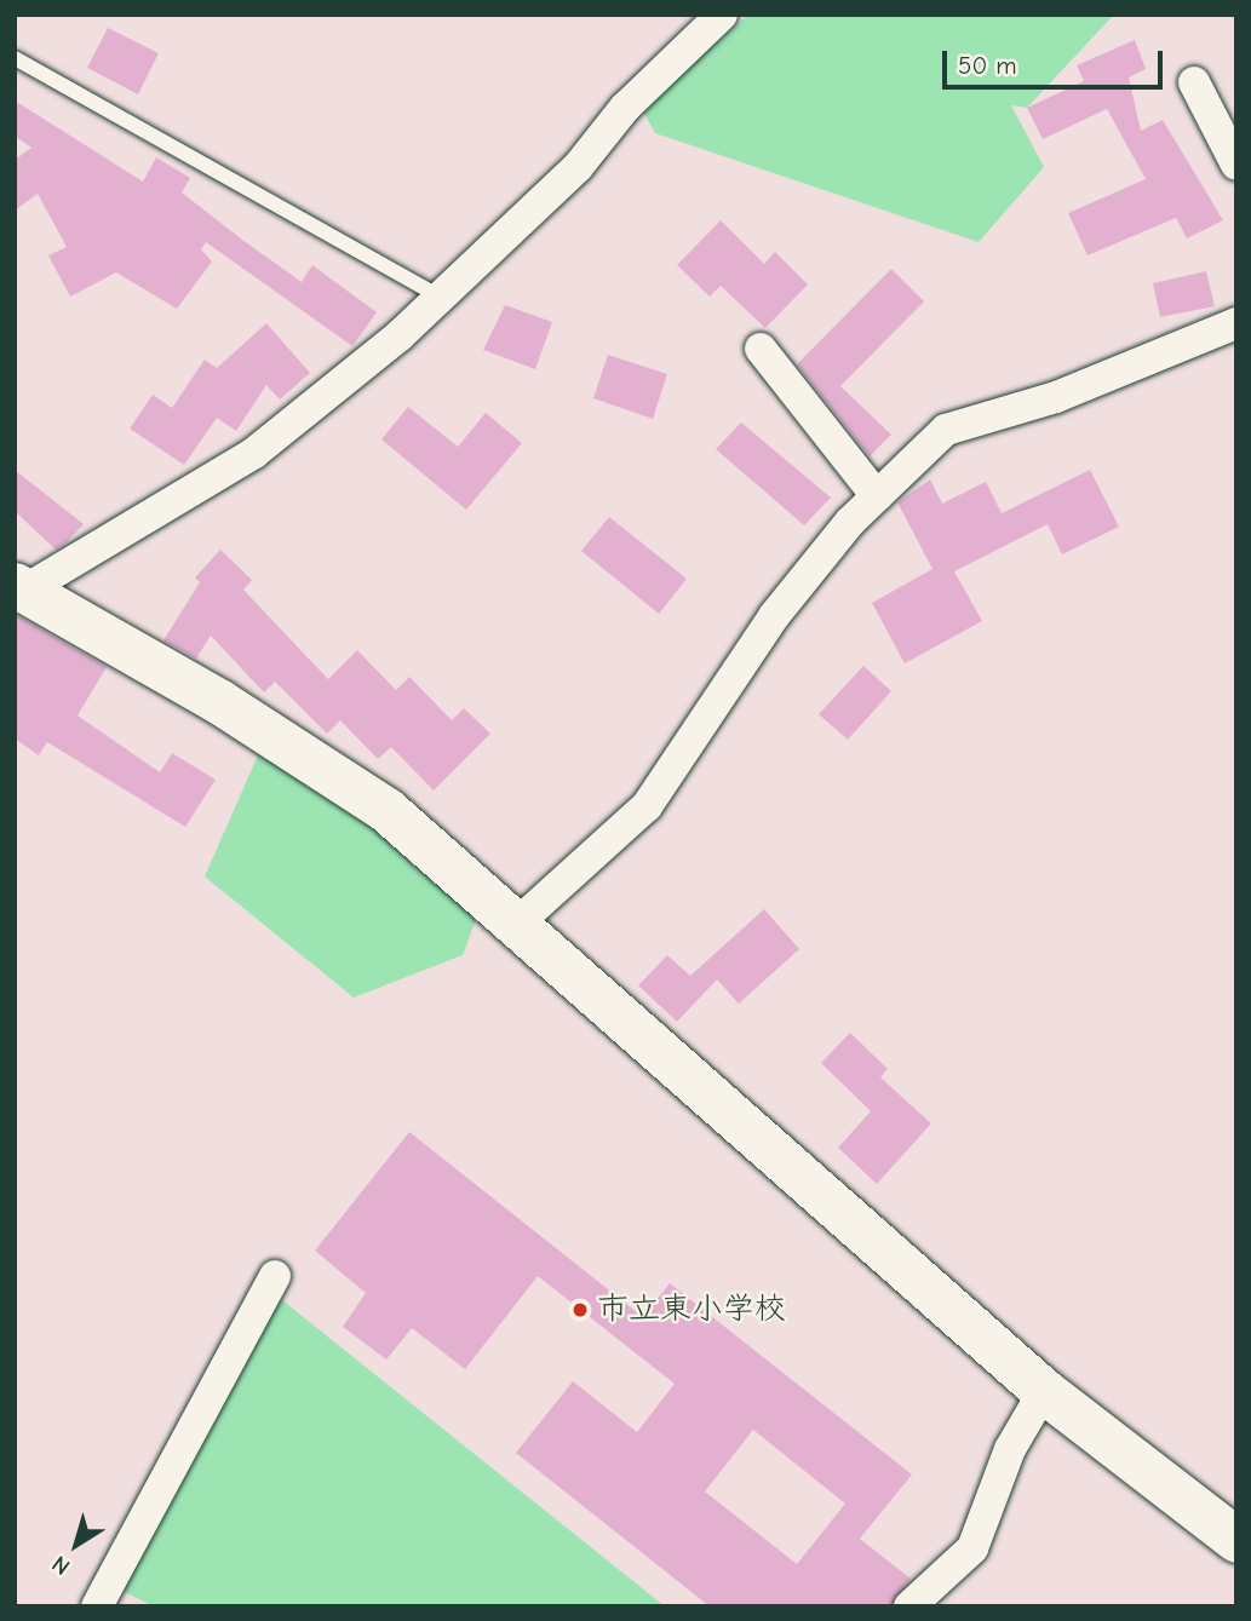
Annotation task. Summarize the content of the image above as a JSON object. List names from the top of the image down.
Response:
{
  "places": ["市立東小学校"],
  "scale_bar": "50 m",
  "north": "bottom left"
}
